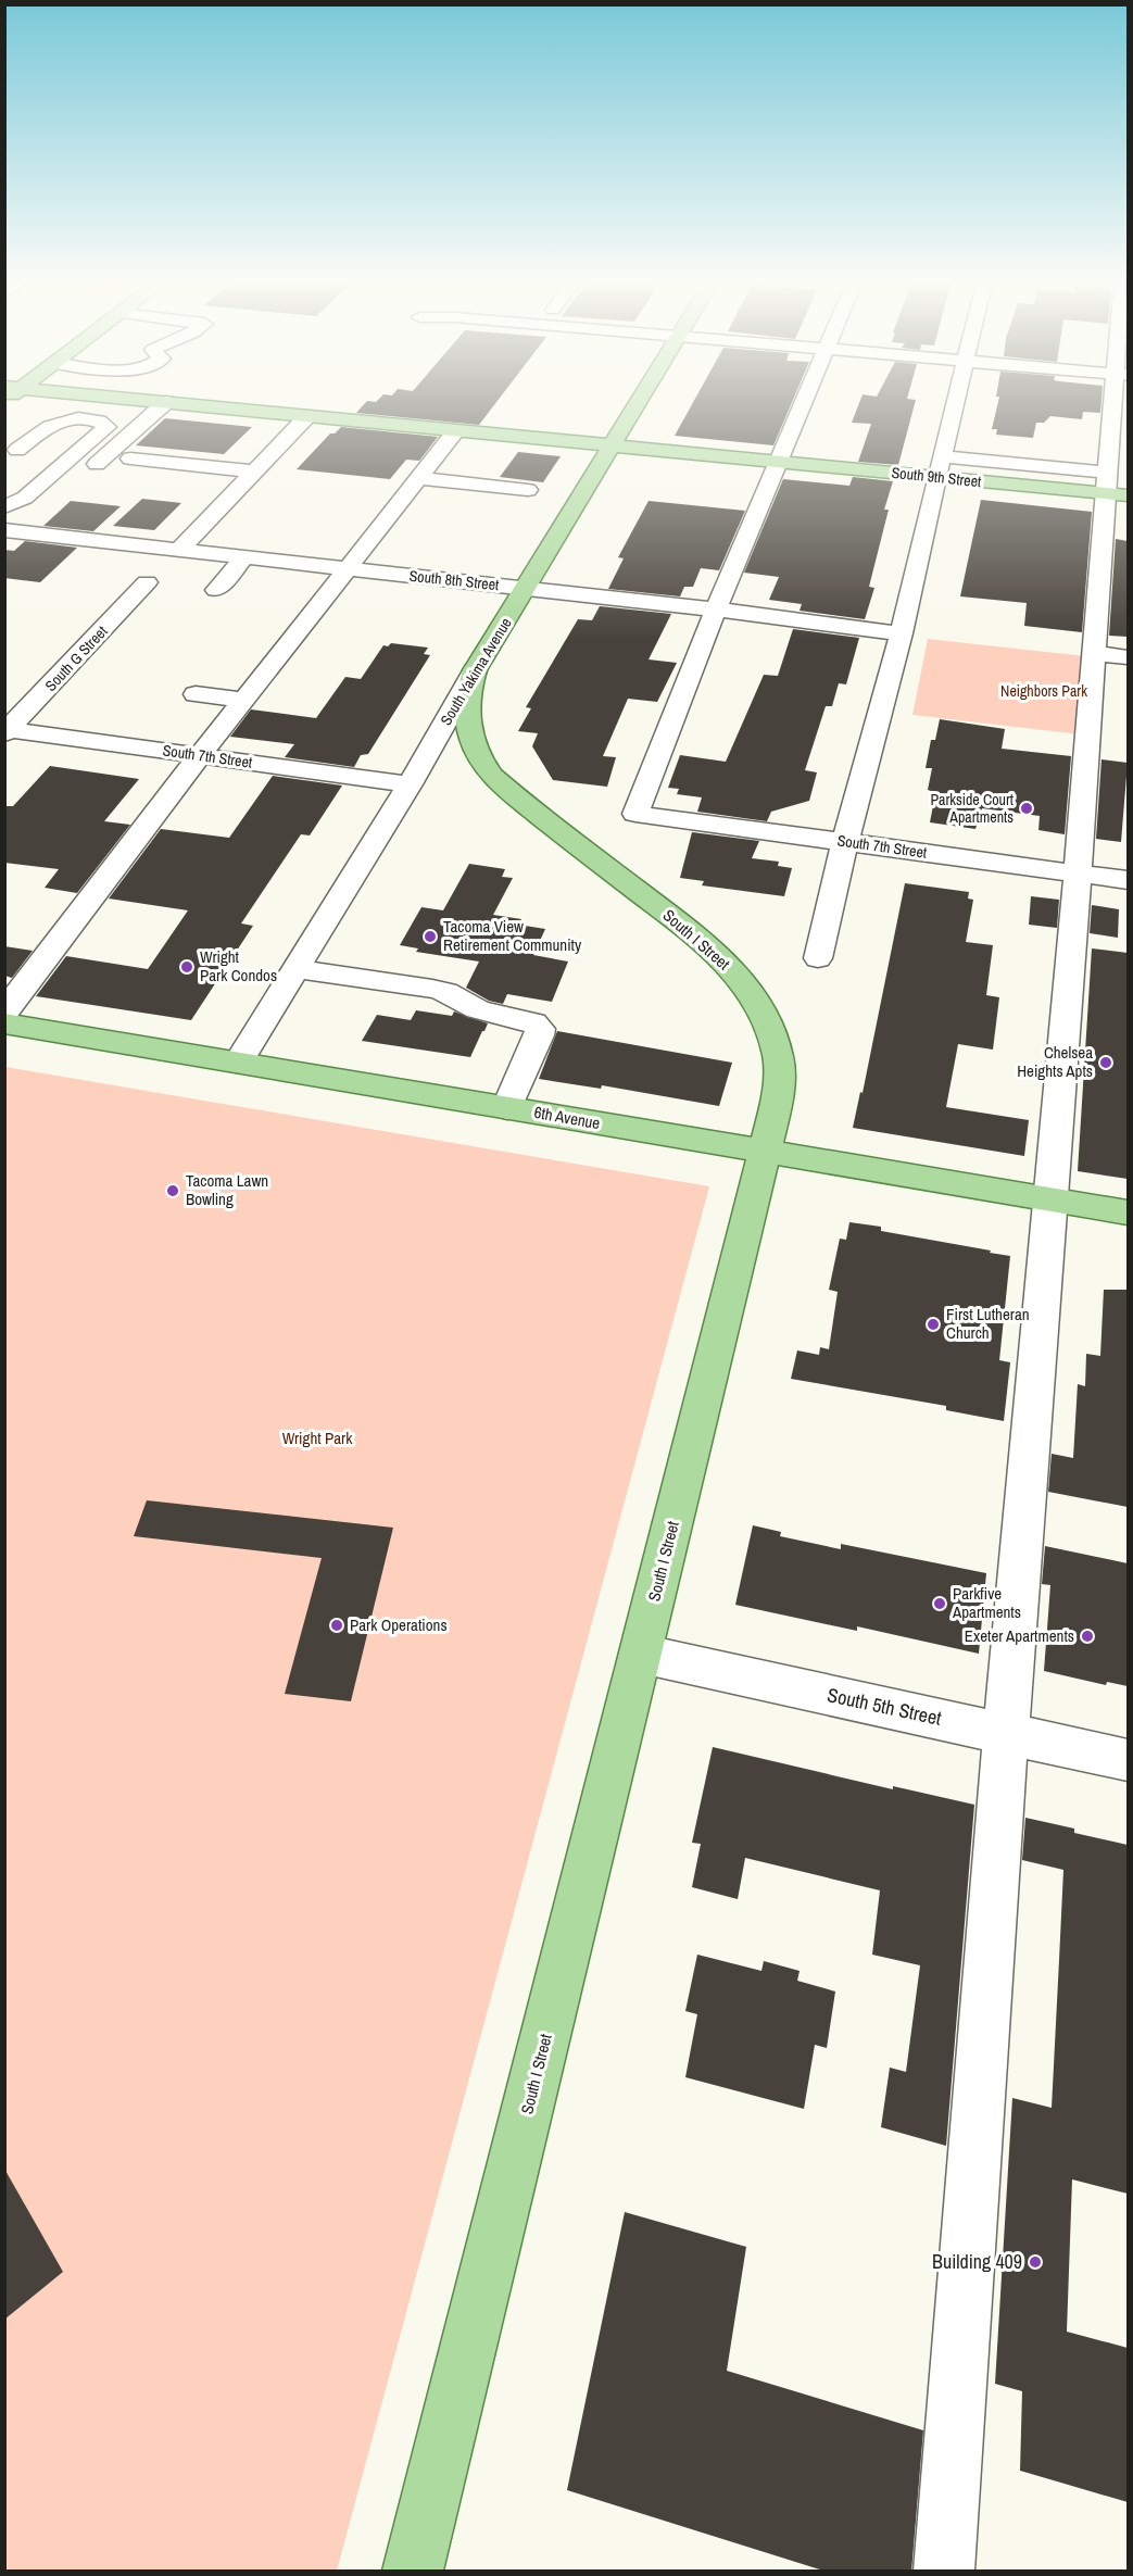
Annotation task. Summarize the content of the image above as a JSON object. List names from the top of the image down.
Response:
{
  "streets": {
    "main road": [
      "South 9th Street",
      "South Yakima Avenue",
      "South I Street",
      "6th Avenue"
    ],
    "street": [
      "South 8th Street",
      "South G Street",
      "South 7th Street",
      "South 5th Street"
    ]
  },
  "crossings": [
    ["South 9th Street", "South Yakima Avenue"],
    ["South 8th Street", "South Yakima Avenue"],
    ["South 8th Street", "South 7th Street"],
    ["South G Street", "South 7th Street"],
    ["South Yakima Avenue", "South 7th Street"],
    ["South Yakima Avenue", "South I Street"],
    ["South Yakima Avenue", "6th Avenue"],
    ["South I Street", "6th Avenue"],
    ["South I Street", "South 5th Street"]
  ],
  "parks": ["Neighbors Park", "Wright Park"],
  "places": [
    "Parkside Court Apartments",
    "Tacoma View Retirement Community",
    "Wright Park Condos",
    "Chelsea Heights Apts",
    "Tacoma Lawn Bowling",
    "First Lutheran Church",
    "Parkfive Apartments",
    "Park Operations",
    "Exeter Apartments",
    "Building 409"
  ]
}
